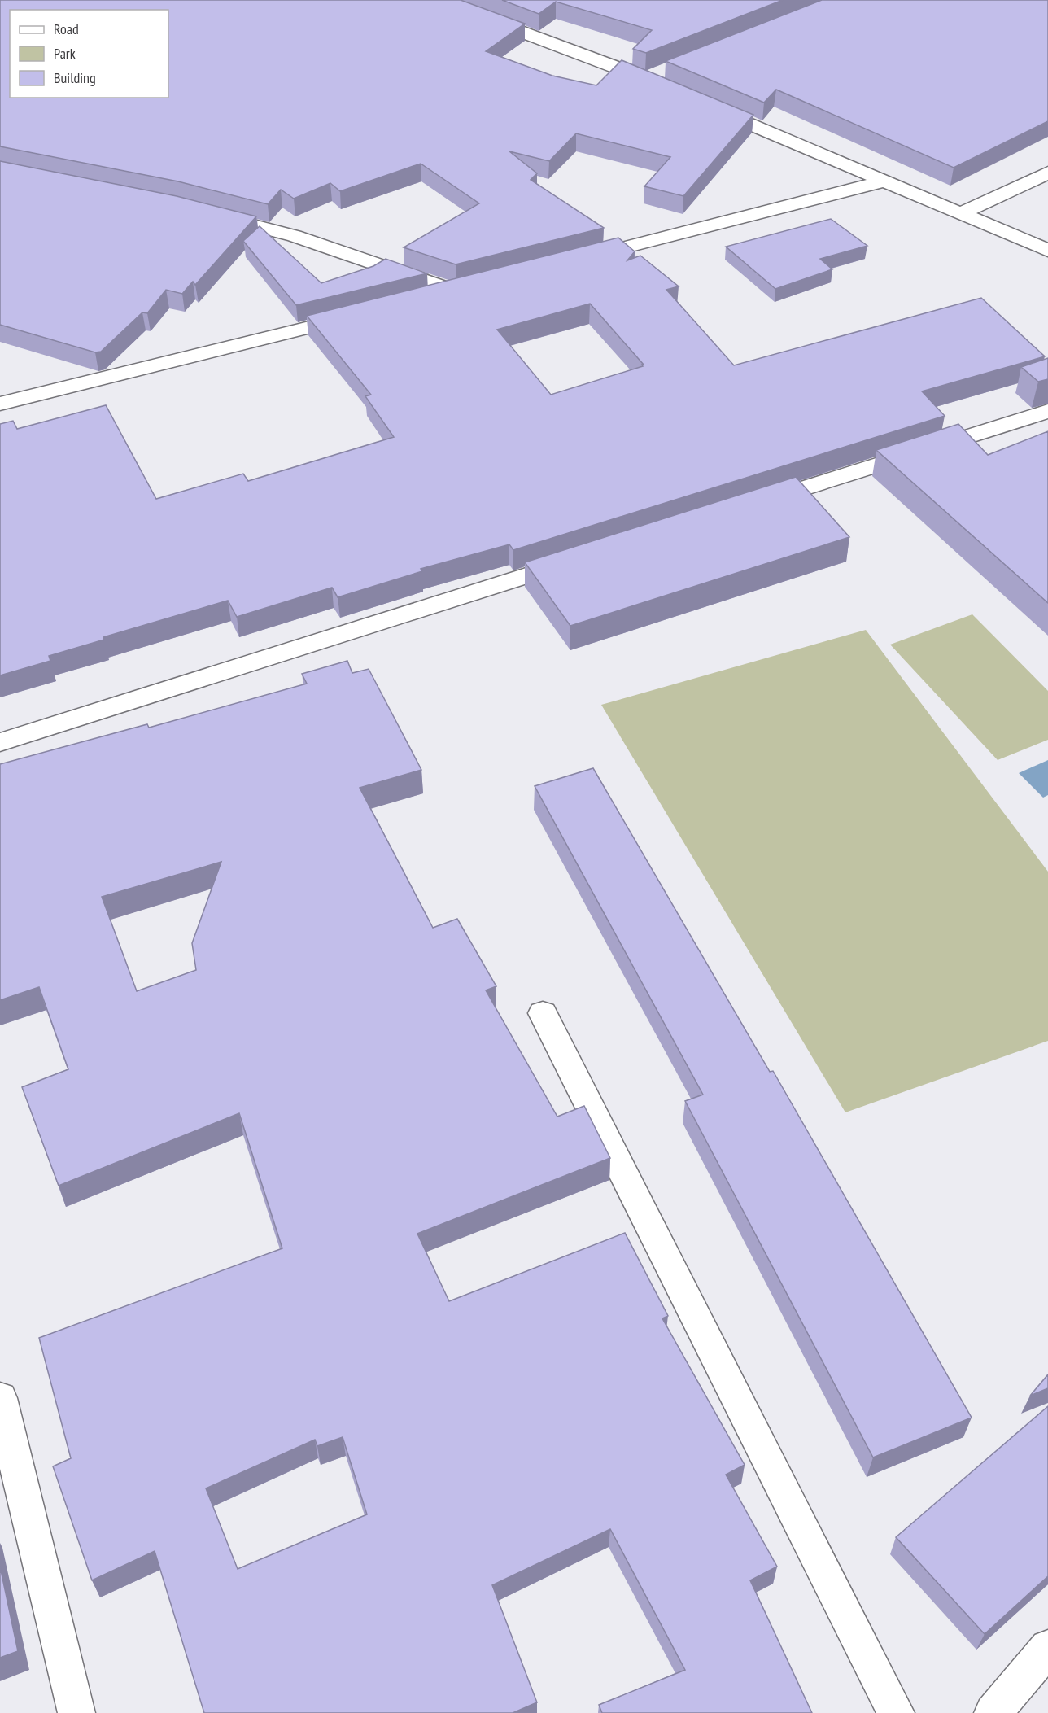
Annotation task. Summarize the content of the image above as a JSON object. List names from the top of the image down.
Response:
{
  "legend": ["Road", "Park", "Building"]
}
